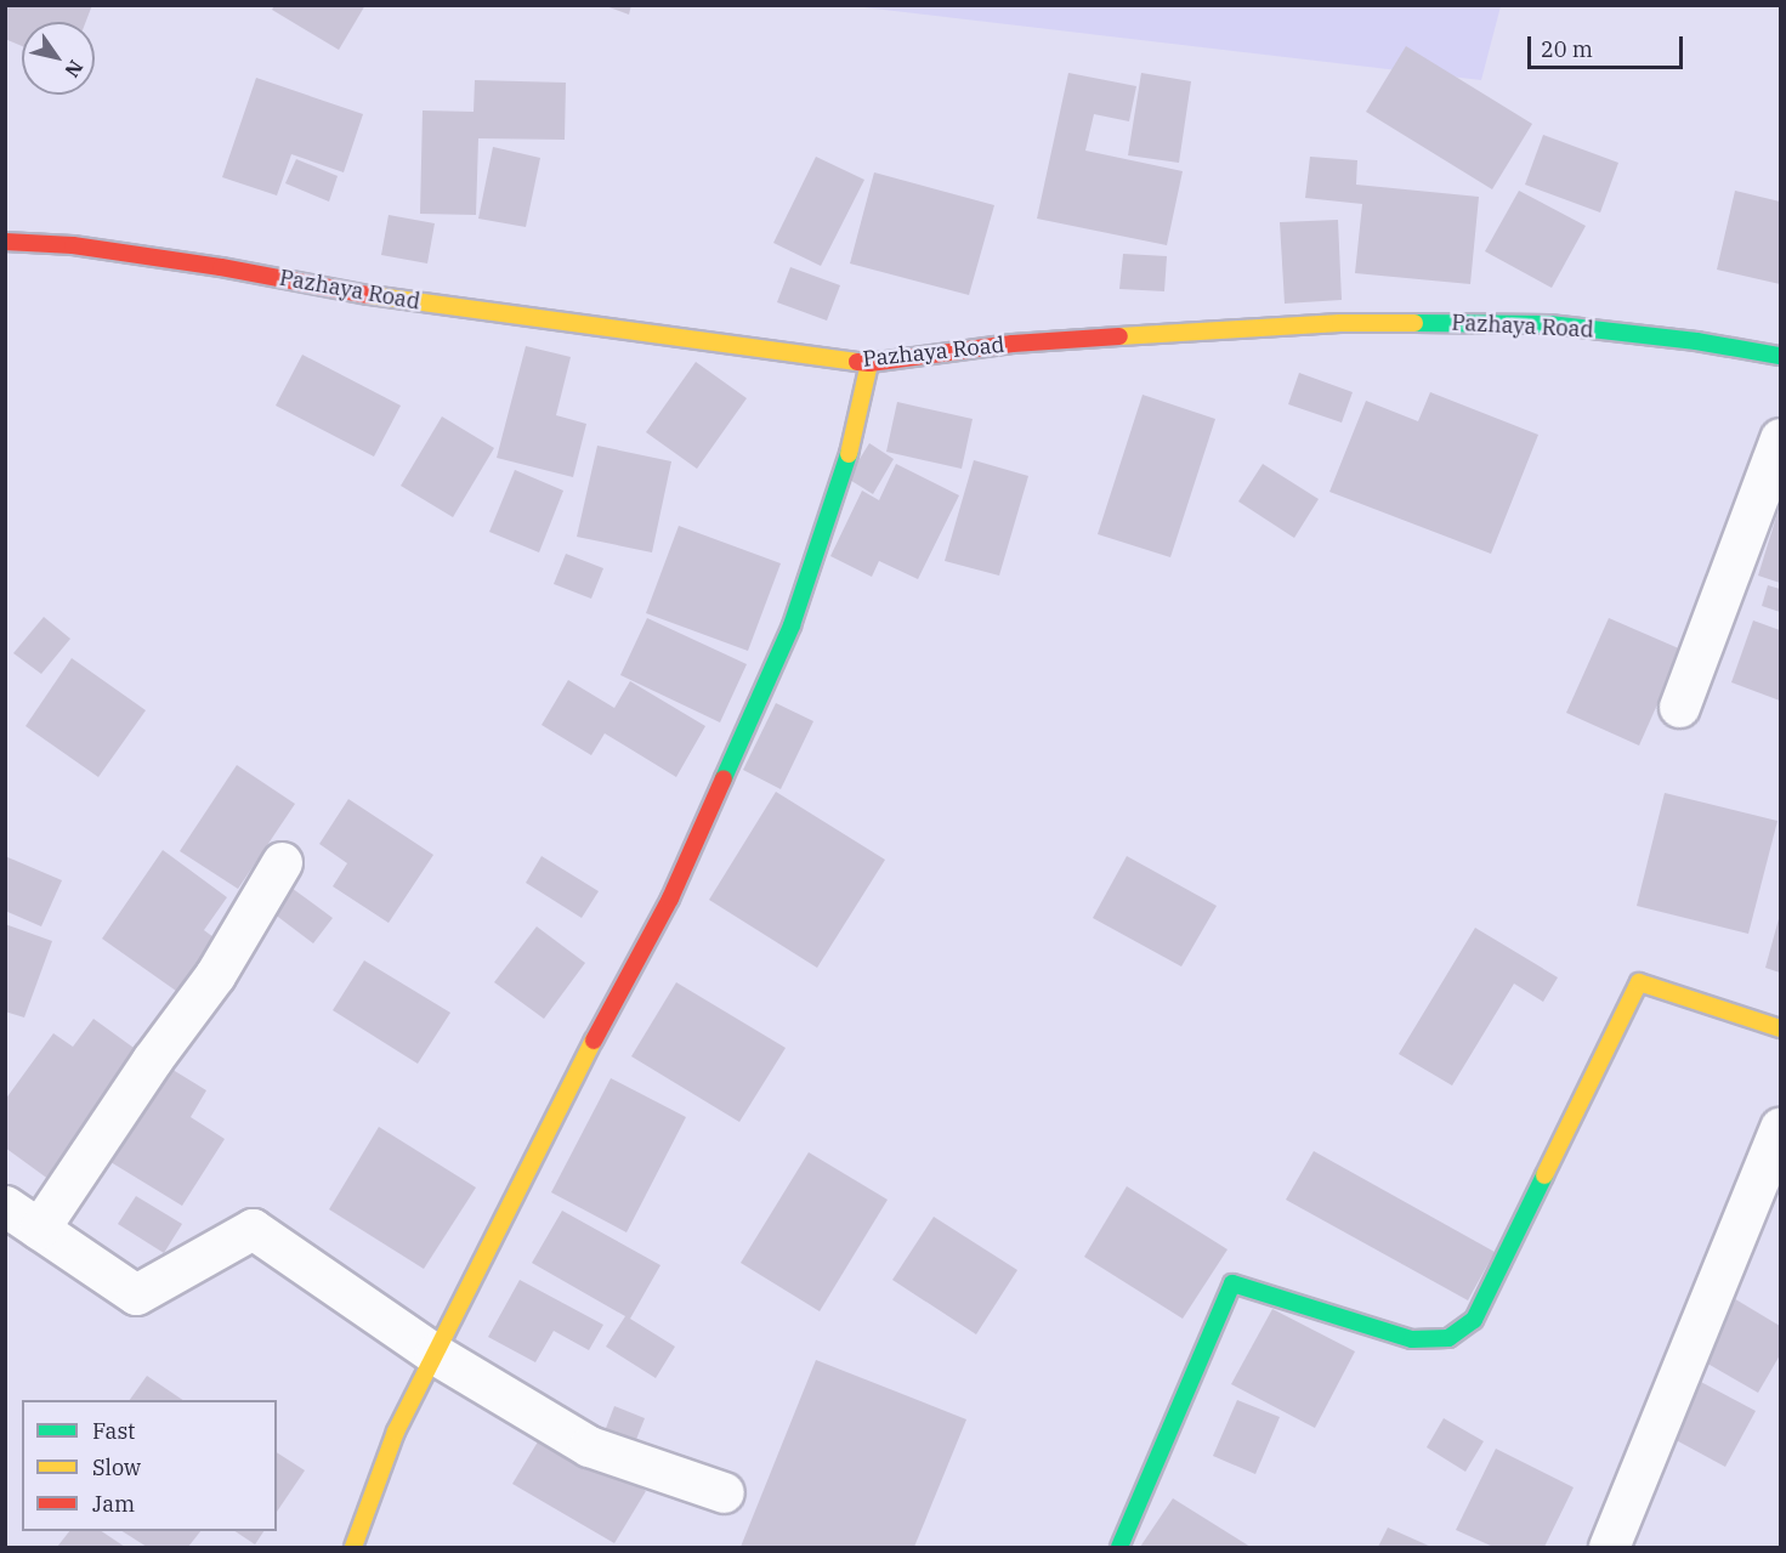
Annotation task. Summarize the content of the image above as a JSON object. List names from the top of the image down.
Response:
{
  "streets": {
    "street": ["Pazhaya Road"]
  },
  "legend": ["Fast", "Slow", "Jam"],
  "scale_bar": "20 m",
  "north": "bottom right"
}
